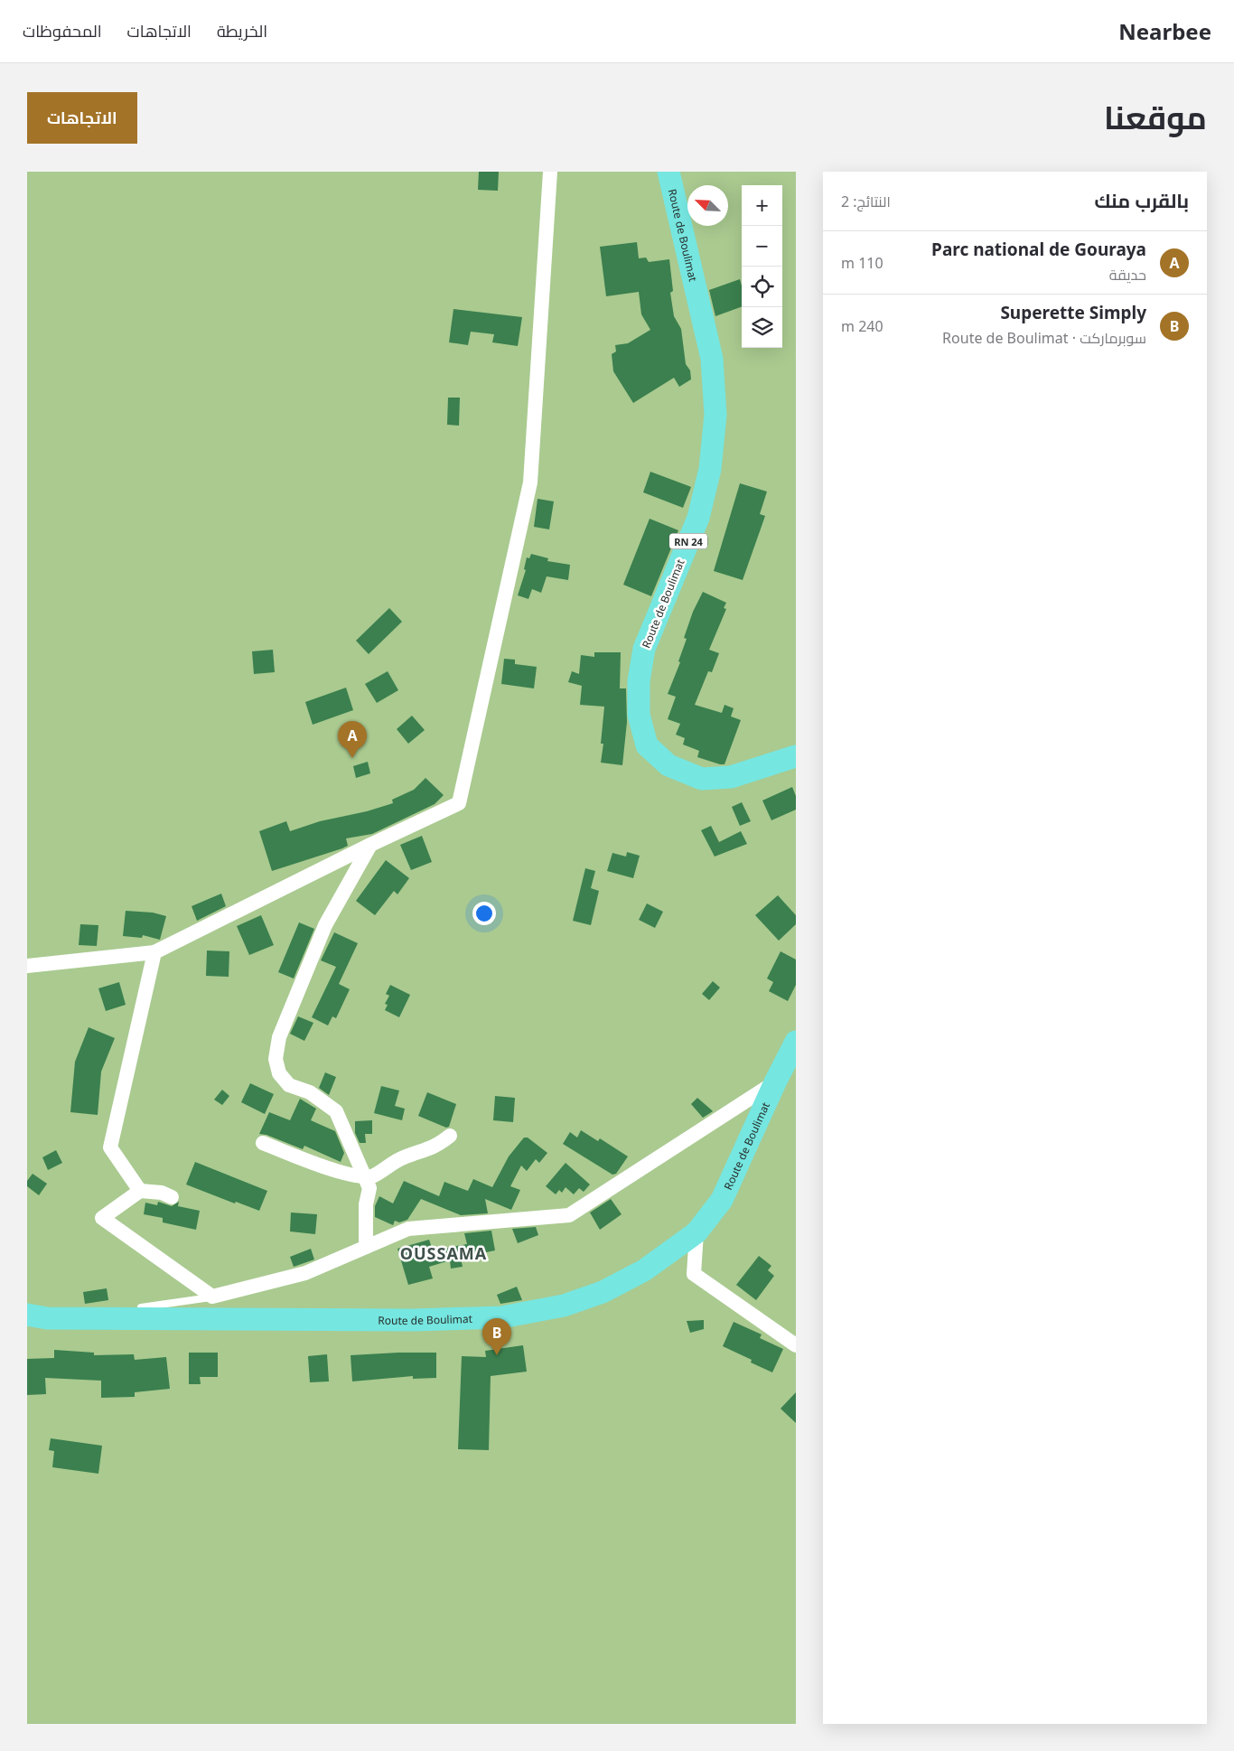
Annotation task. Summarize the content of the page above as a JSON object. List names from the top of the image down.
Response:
{
  "streets": {
    "main road": ["Route de Boulimat", "RN 24"]
  },
  "districts": ["OUSSAMA"],
  "north": "top left",
  "page": {
    "header": "Nearbee",
    "nav": ["الخريطة", "الاتجاهات", "المحفوظات"],
    "title": "موقعنا",
    "buttons": "الاتجاهات",
    "heading": ["بالقرب منك", "النتائج: 2"],
    "map_buttons": ["+", "−"],
    "list": [
      {
        "mark": "A",
        "name": "Parc national de Gouraya",
        "note": "حديقة",
        "value": "110 m"
      },
      {
        "mark": "B",
        "name": "Superette Simply",
        "note": "سوبرماركت · Route de Boulimat",
        "value": "240 m"
      }
    ],
    "pins": ["A", "B"]
  }
}
